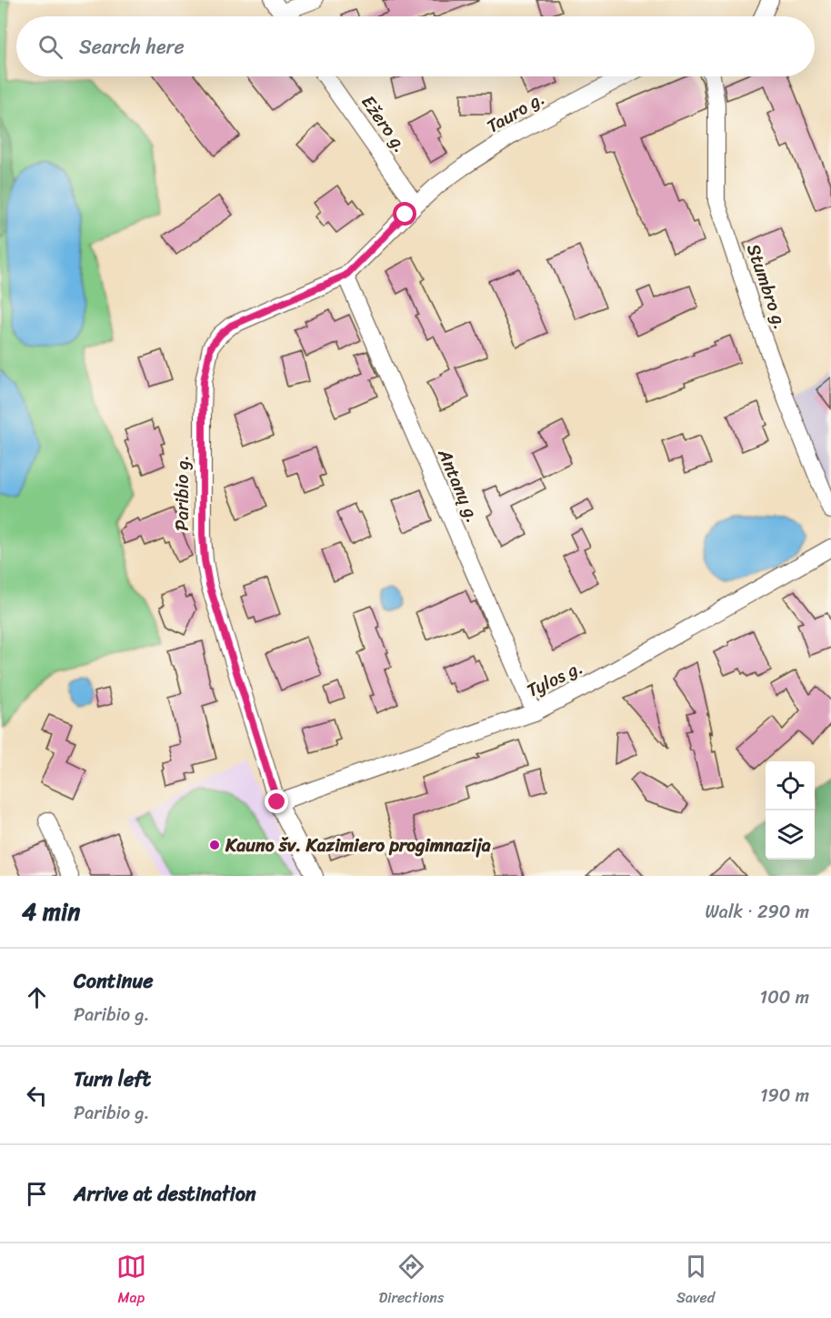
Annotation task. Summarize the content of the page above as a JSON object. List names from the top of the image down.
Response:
{
  "streets": {
    "street": [
      "Tauro g.",
      "Ežero g.",
      "Stumbro g.",
      "Antanų g.",
      "Paribio g.",
      "Tylos g."
    ]
  },
  "crossings": [
    ["Tauro g.", "Ežero g."],
    ["Tauro g.", "Paribio g."],
    ["Ežero g.", "Paribio g."],
    ["Antanų g.", "Paribio g."],
    ["Antanų g.", "Tylos g."],
    ["Paribio g.", "Tylos g."]
  ],
  "places": ["Kauno šv. Kazimiero progimnazija"],
  "page": {
    "search": "Search here",
    "heading": ["4 min", "Walk · 290 m"],
    "list": [
      ["Continue", "Paribio g.", "100 m"],
      ["Turn left", "Paribio g.", "190 m"],
      "Arrive at destination"
    ],
    "nav": ["Map", "Directions", "Saved"]
  }
}
